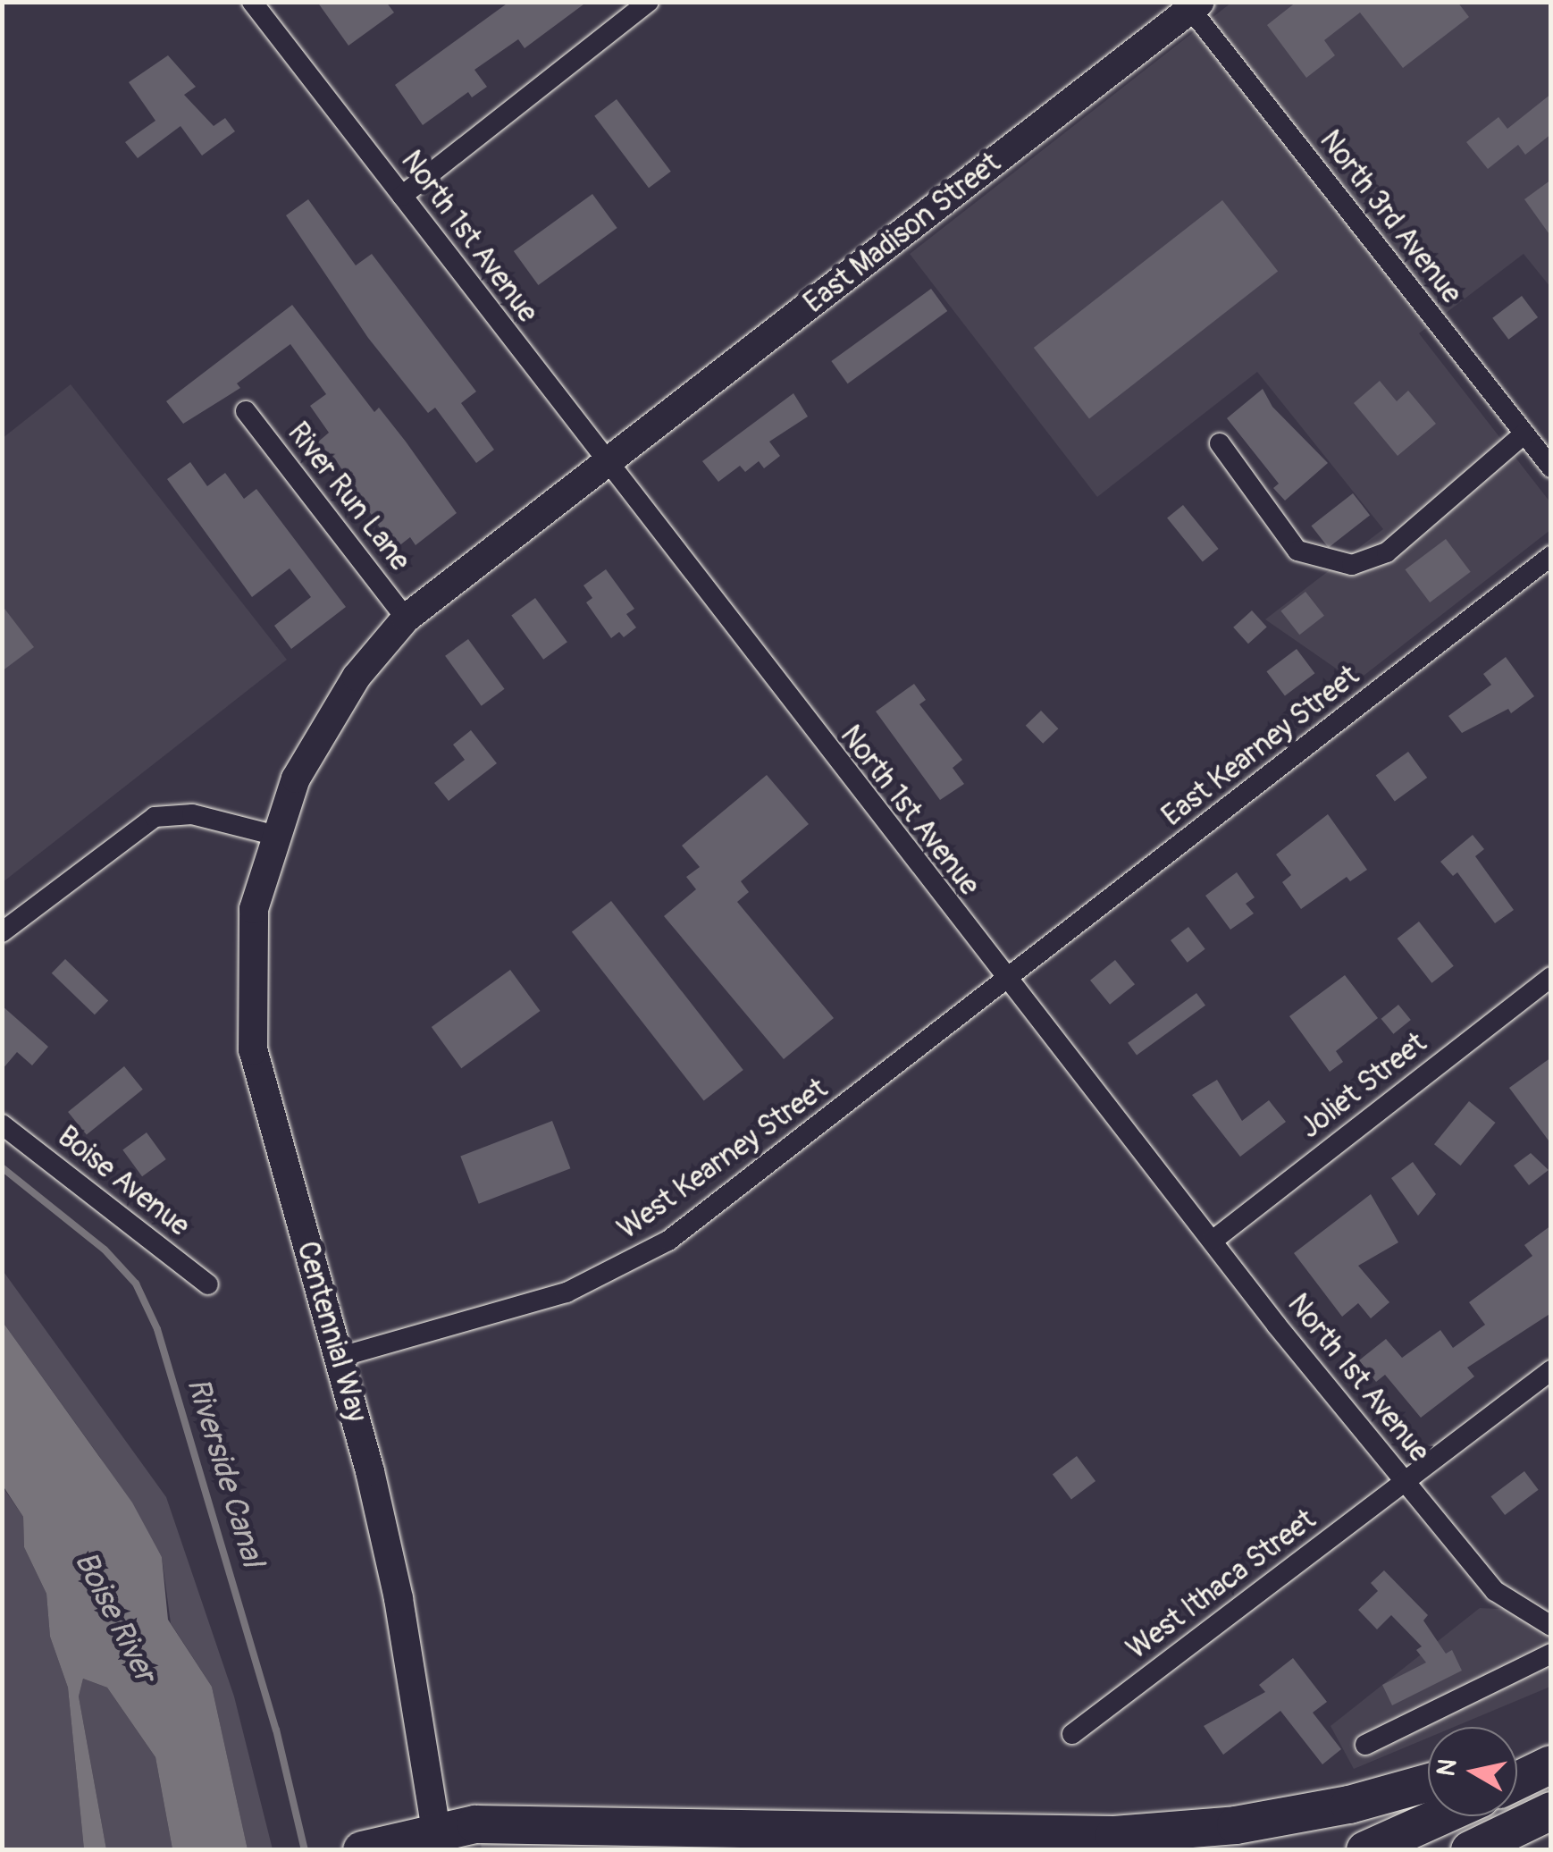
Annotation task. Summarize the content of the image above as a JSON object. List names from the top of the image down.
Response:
{
  "streets": {
    "main road": ["East Madison Street", "Centennial Way"],
    "street": [
      "North 3rd Avenue",
      "North 1st Avenue",
      "River Run Lane",
      "East Kearney Street",
      "Joliet Street",
      "West Kearney Street",
      "Boise Avenue",
      "West Ithaca Street"
    ]
  },
  "crossings": [
    ["North 3rd Avenue", "East Madison Street"],
    ["East Madison Street", "North 1st Avenue"],
    ["East Madison Street", "River Run Lane"],
    ["East Madison Street", "Centennial Way"],
    ["North 1st Avenue", "East Kearney Street"],
    ["North 1st Avenue", "Joliet Street"],
    ["North 1st Avenue", "West Kearney Street"],
    ["North 1st Avenue", "West Ithaca Street"],
    ["River Run Lane", "Centennial Way"],
    ["East Kearney Street", "West Kearney Street"],
    ["West Kearney Street", "Centennial Way"]
  ],
  "water": ["Riverside Canal", "Boise River"],
  "north": "left"
}
